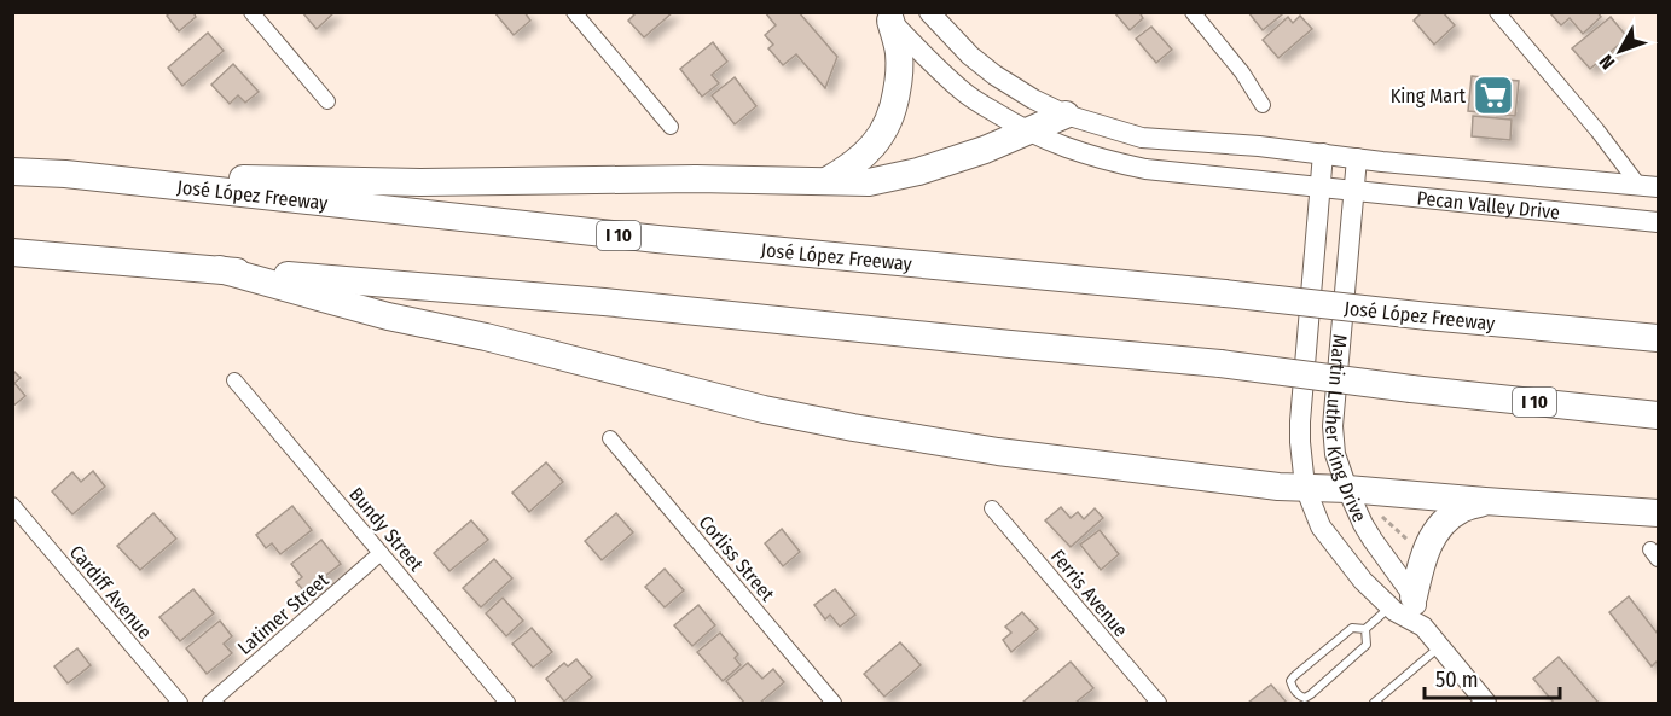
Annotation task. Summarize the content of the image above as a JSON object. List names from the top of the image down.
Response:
{
  "streets": {
    "highway": ["José López Freeway", "I 10"],
    "main road": ["Pecan Valley Drive", "Martin Luther King Drive"],
    "street": [
      "Bundy Street",
      "Corliss Street",
      "Cardiff Avenue",
      "Ferris Avenue",
      "Latimer Street"
    ]
  },
  "crossings": [
    ["Pecan Valley Drive", "Martin Luther King Drive"],
    ["Bundy Street", "Latimer Street"]
  ],
  "places": {
    "supermarket": ["King Mart"]
  },
  "scale_bar": "50 m",
  "north": "bottom left"
}
